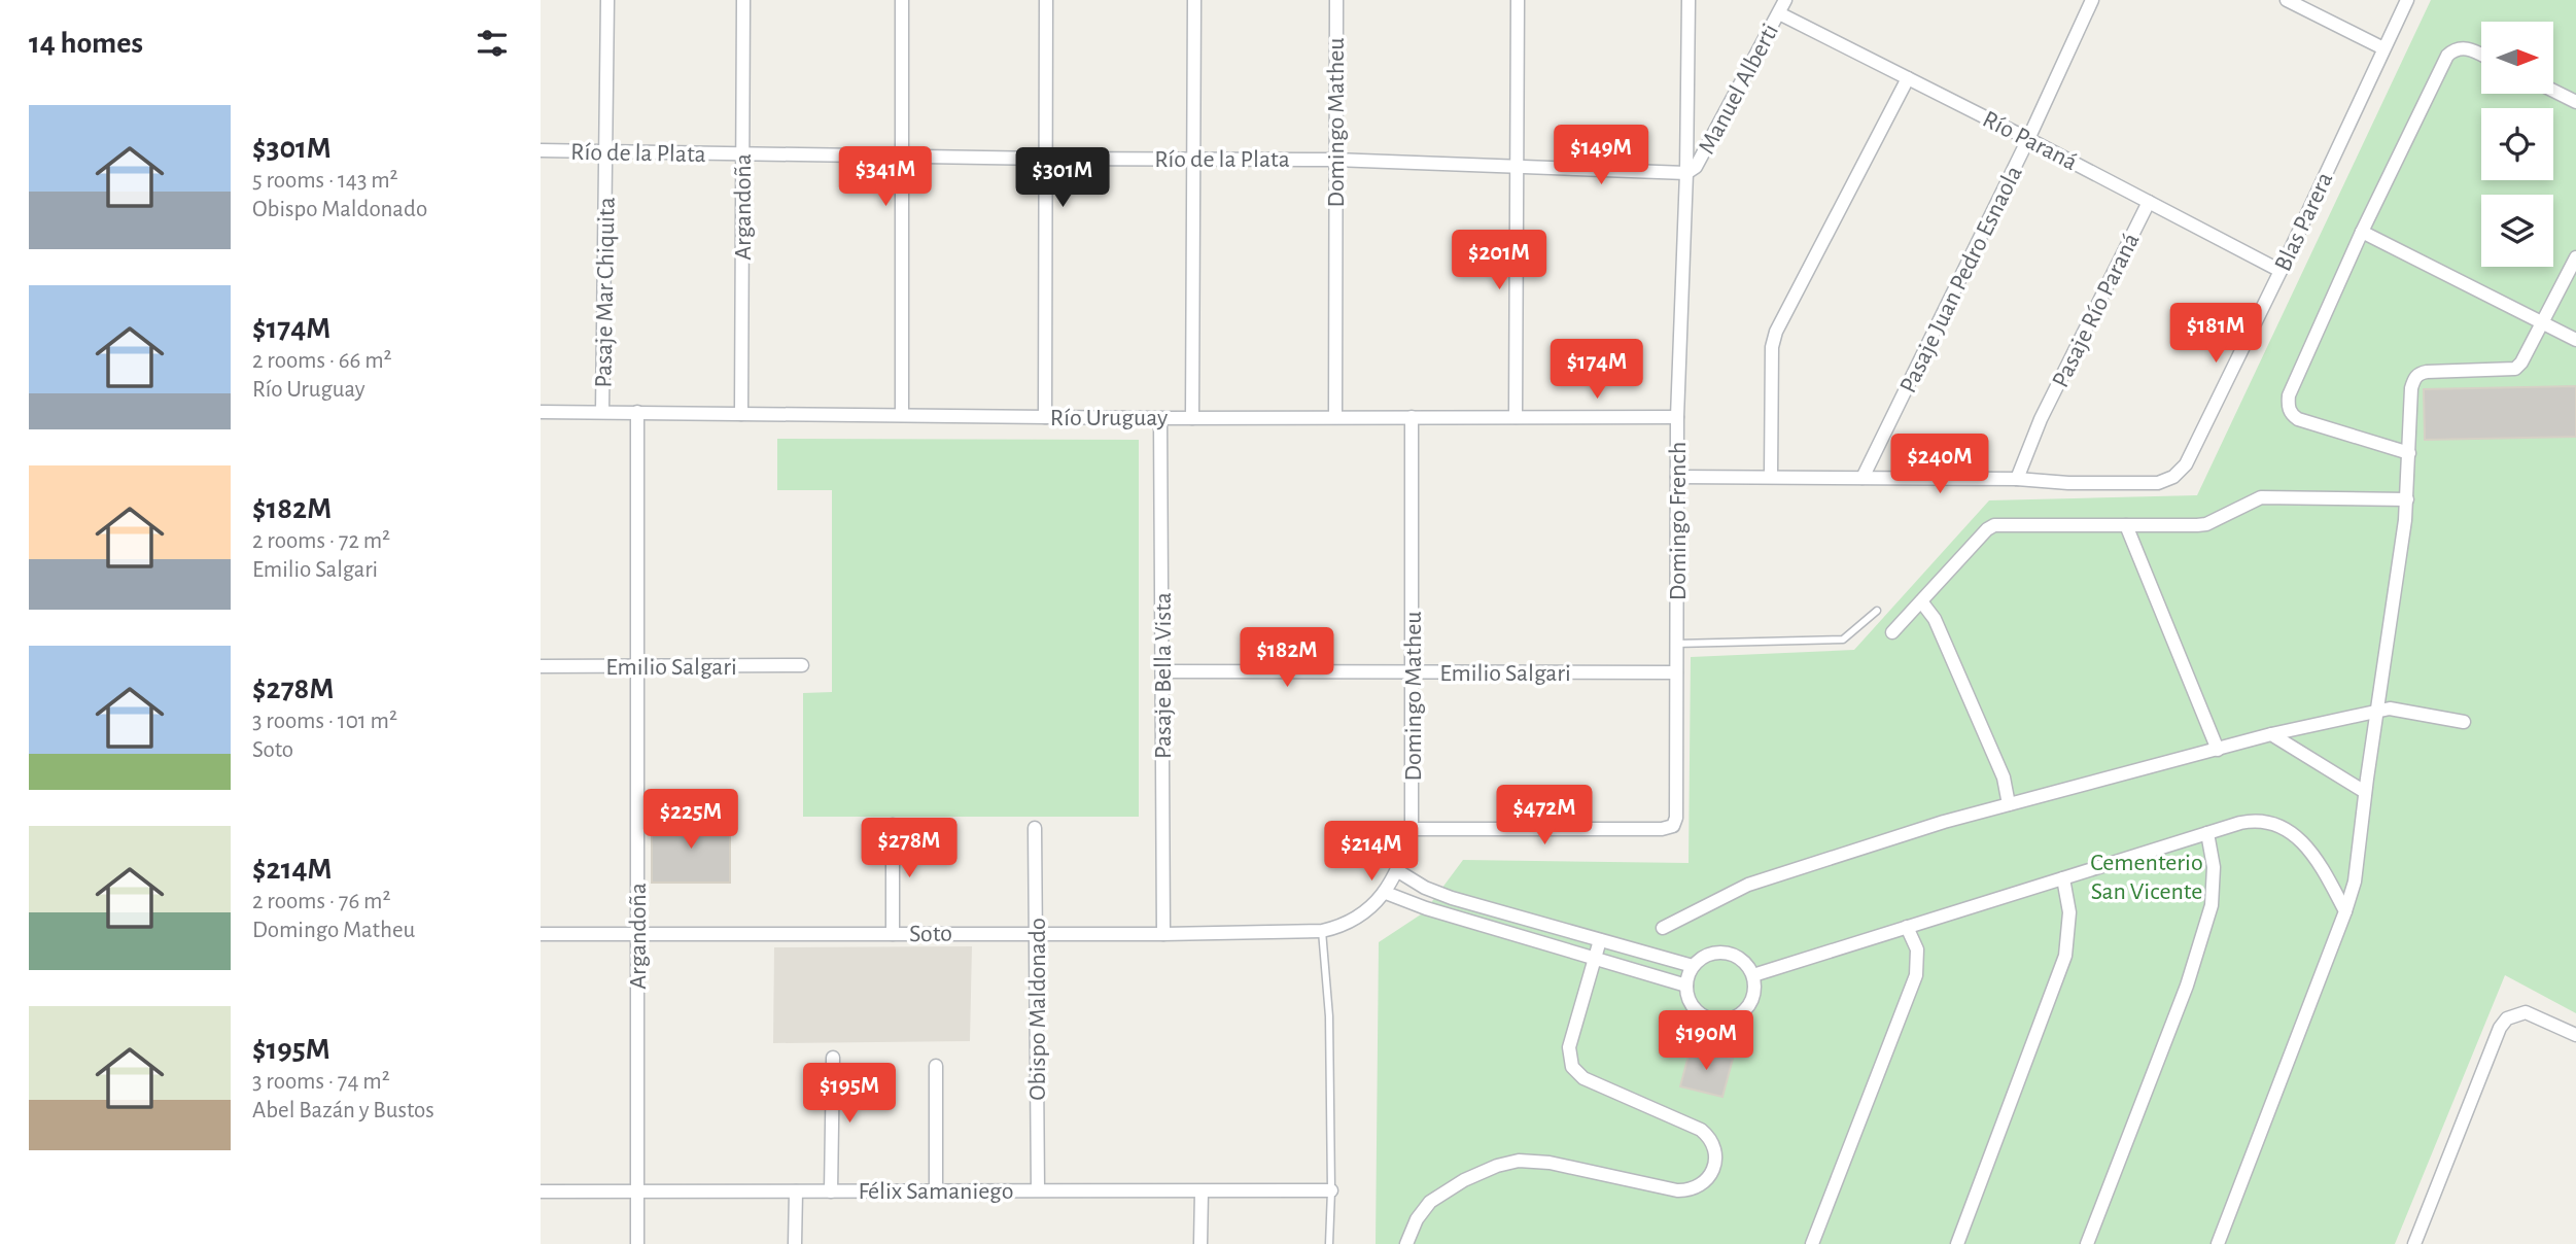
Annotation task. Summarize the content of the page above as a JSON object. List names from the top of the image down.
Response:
{
  "streets": {
    "street": [
      "Manuel Alberti",
      "Domingo Matheu",
      "Río Paraná",
      "Río de la Plata",
      "Argandoña",
      "Blas Parera",
      "Pasaje Juan Pedro Esnaola",
      "Pasaje Mar Chiquita",
      "Pasaje Río Paraná",
      "Río Uruguay",
      "Domingo French",
      "Emilio Salgari",
      "Pasaje Bella Vista",
      "Soto",
      "Obispo Maldonado",
      "Félix Samaniego"
    ]
  },
  "crossings": [
    ["Manuel Alberti", "Río Paraná"],
    ["Manuel Alberti", "Río de la Plata"],
    ["Manuel Alberti", "Domingo French"],
    ["Domingo Matheu", "Río de la Plata"],
    ["Domingo Matheu", "Río Uruguay"],
    ["Domingo Matheu", "Domingo French"],
    ["Domingo Matheu", "Emilio Salgari"],
    ["Domingo Matheu", "Soto"],
    ["Río Paraná", "Blas Parera"],
    ["Río Paraná", "Pasaje Juan Pedro Esnaola"],
    ["Río Paraná", "Pasaje Río Paraná"],
    ["Río de la Plata", "Argandoña"],
    ["Río de la Plata", "Pasaje Mar Chiquita"],
    ["Río de la Plata", "Domingo French"],
    ["Argandoña", "Río Uruguay"],
    ["Argandoña", "Emilio Salgari"],
    ["Argandoña", "Soto"],
    ["Argandoña", "Félix Samaniego"],
    ["Blas Parera", "Pasaje Río Paraná"],
    ["Pasaje Mar Chiquita", "Río Uruguay"],
    ["Río Uruguay", "Domingo French"],
    ["Río Uruguay", "Pasaje Bella Vista"],
    ["Domingo French", "Emilio Salgari"],
    ["Emilio Salgari", "Pasaje Bella Vista"],
    ["Pasaje Bella Vista", "Soto"],
    ["Soto", "Obispo Maldonado"],
    ["Obispo Maldonado", "Félix Samaniego"]
  ],
  "parks": ["Cementerio San Vicente"],
  "north": "right",
  "page": {
    "heading": "14 homes",
    "list": [
      {
        "name": "$301M",
        "note": "5 rooms · 143 m² · Obispo Maldonado"
      },
      {
        "name": "$174M",
        "note": "2 rooms · 66 m² · Río Uruguay"
      },
      {
        "name": "$182M",
        "note": "2 rooms · 72 m² · Emilio Salgari"
      },
      {
        "name": "$278M",
        "note": "3 rooms · 101 m² · Soto"
      },
      {
        "name": "$214M",
        "note": "2 rooms · 76 m² · Domingo Matheu"
      },
      {
        "name": "$195M",
        "note": "3 rooms · 74 m² · Abel Bazán y Bustos"
      }
    ],
    "price": [
      "$149M",
      "$341M",
      "$301M",
      "$201M",
      "$181M",
      "$174M",
      "$240M",
      "$182M",
      "$472M",
      "$225M",
      "$278M",
      "$214M",
      "$190M",
      "$195M"
    ]
  }
}
